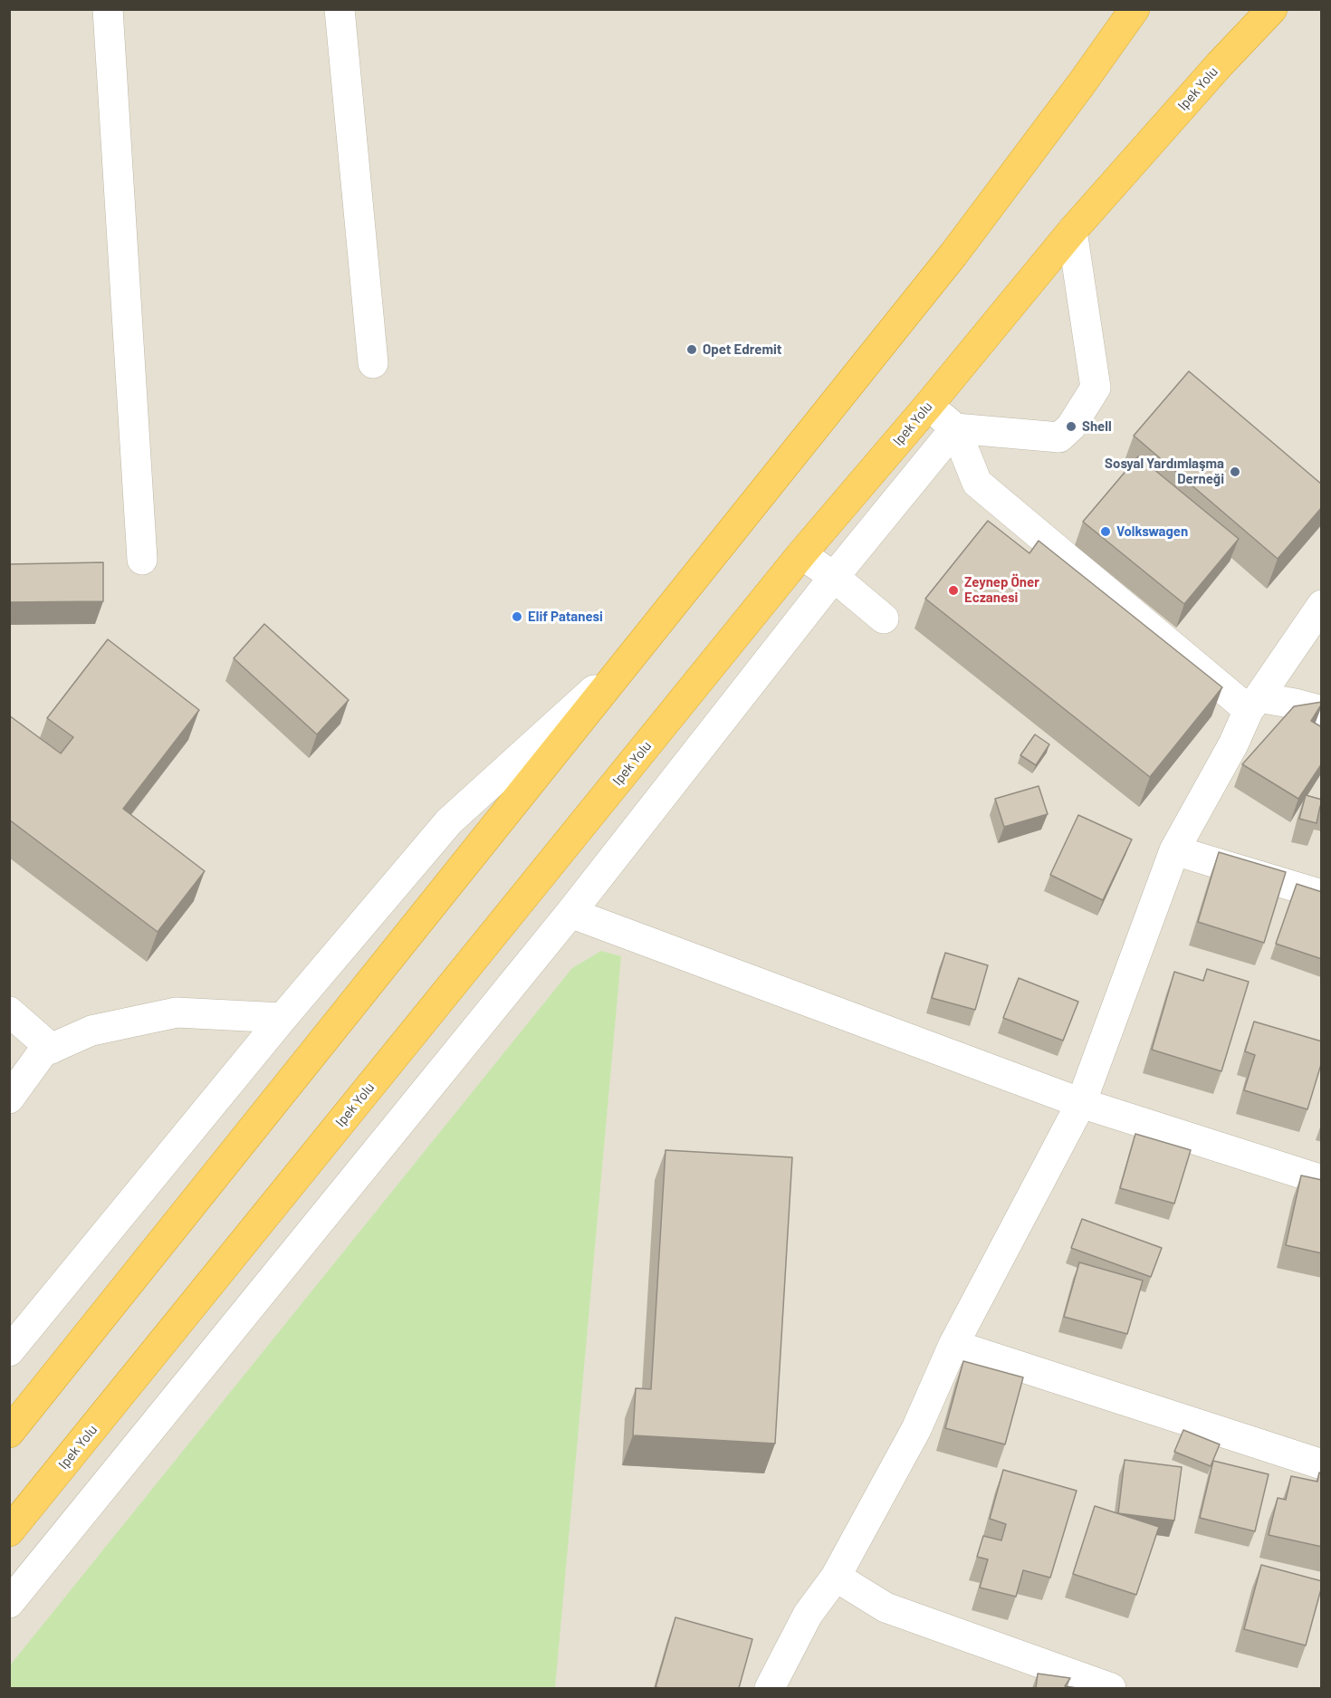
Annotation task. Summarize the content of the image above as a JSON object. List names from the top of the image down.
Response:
{
  "streets": {
    "highway": ["Ipek Yolu"]
  },
  "places": [
    "Opet Edremit",
    "Shell",
    "Sosyal Yardımlaşma Derneği",
    "Volkswagen",
    "Zeynep Öner Eczanesi",
    "Elif Patanesi"
  ]
}
